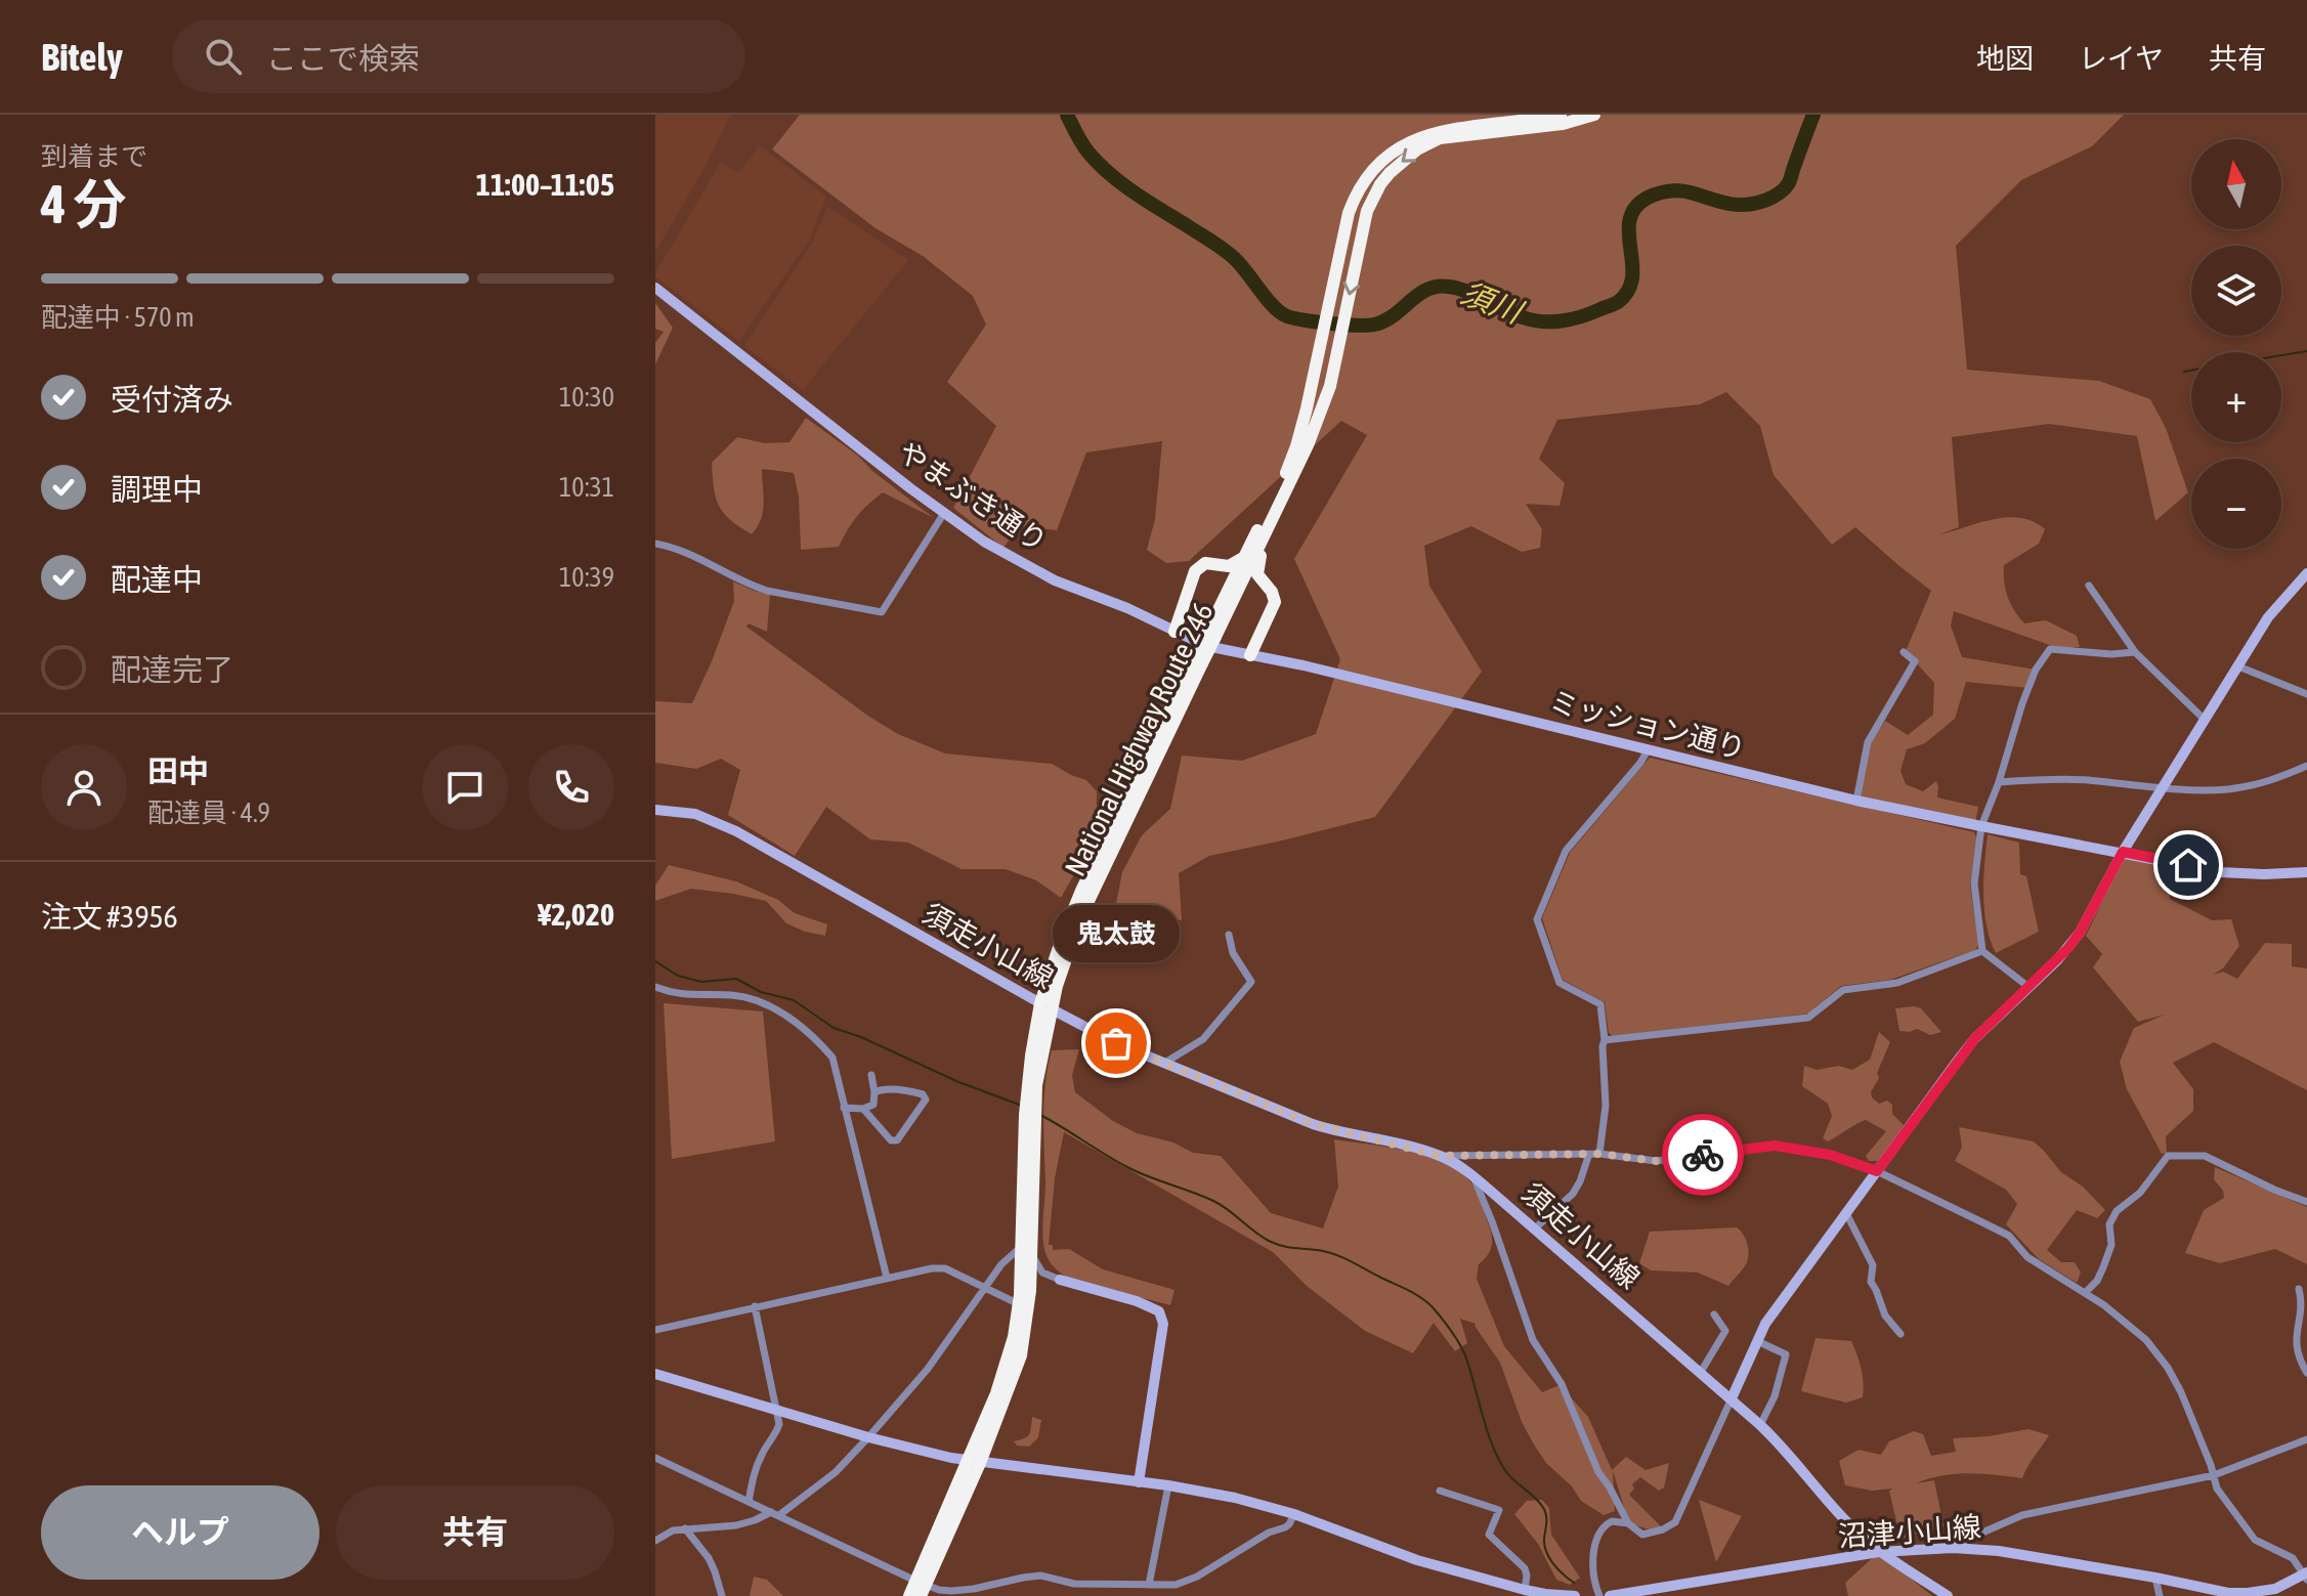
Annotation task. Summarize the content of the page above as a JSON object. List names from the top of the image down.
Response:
{
  "streets": {
    "highway": ["National Highway Route 246"],
    "street": [
      "やまぶき通り",
      "ミッション通り",
      "須走小山線",
      "沼津小山線"
    ]
  },
  "crossings": [
    ["やまぶき通り", "ミッション通り"],
    ["National Highway Route 246", "須走小山線"],
    ["須走小山線", "沼津小山線"]
  ],
  "water": ["須川"],
  "places": ["鬼太鼓"],
  "north": "top",
  "page": {
    "header": "Bitely",
    "search": "ここで検索",
    "nav": ["地図", "レイヤ", "共有"],
    "heading": ["4 分", "到着まで", "11:00–11:05"],
    "panel": [
      "田中",
      "配達員 · 4.9",
      "注文 #3956",
      "¥2,020"
    ],
    "map_buttons": ["+", "−"],
    "bar": "配達中 · 570 m",
    "list": [
      ["受付済み", "10:30"],
      ["調理中", "10:31"],
      ["配達中", "10:39"],
      "配達完了"
    ],
    "bubble": "鬼太鼓",
    "buttons": ["ヘルプ", "共有"]
  }
}
